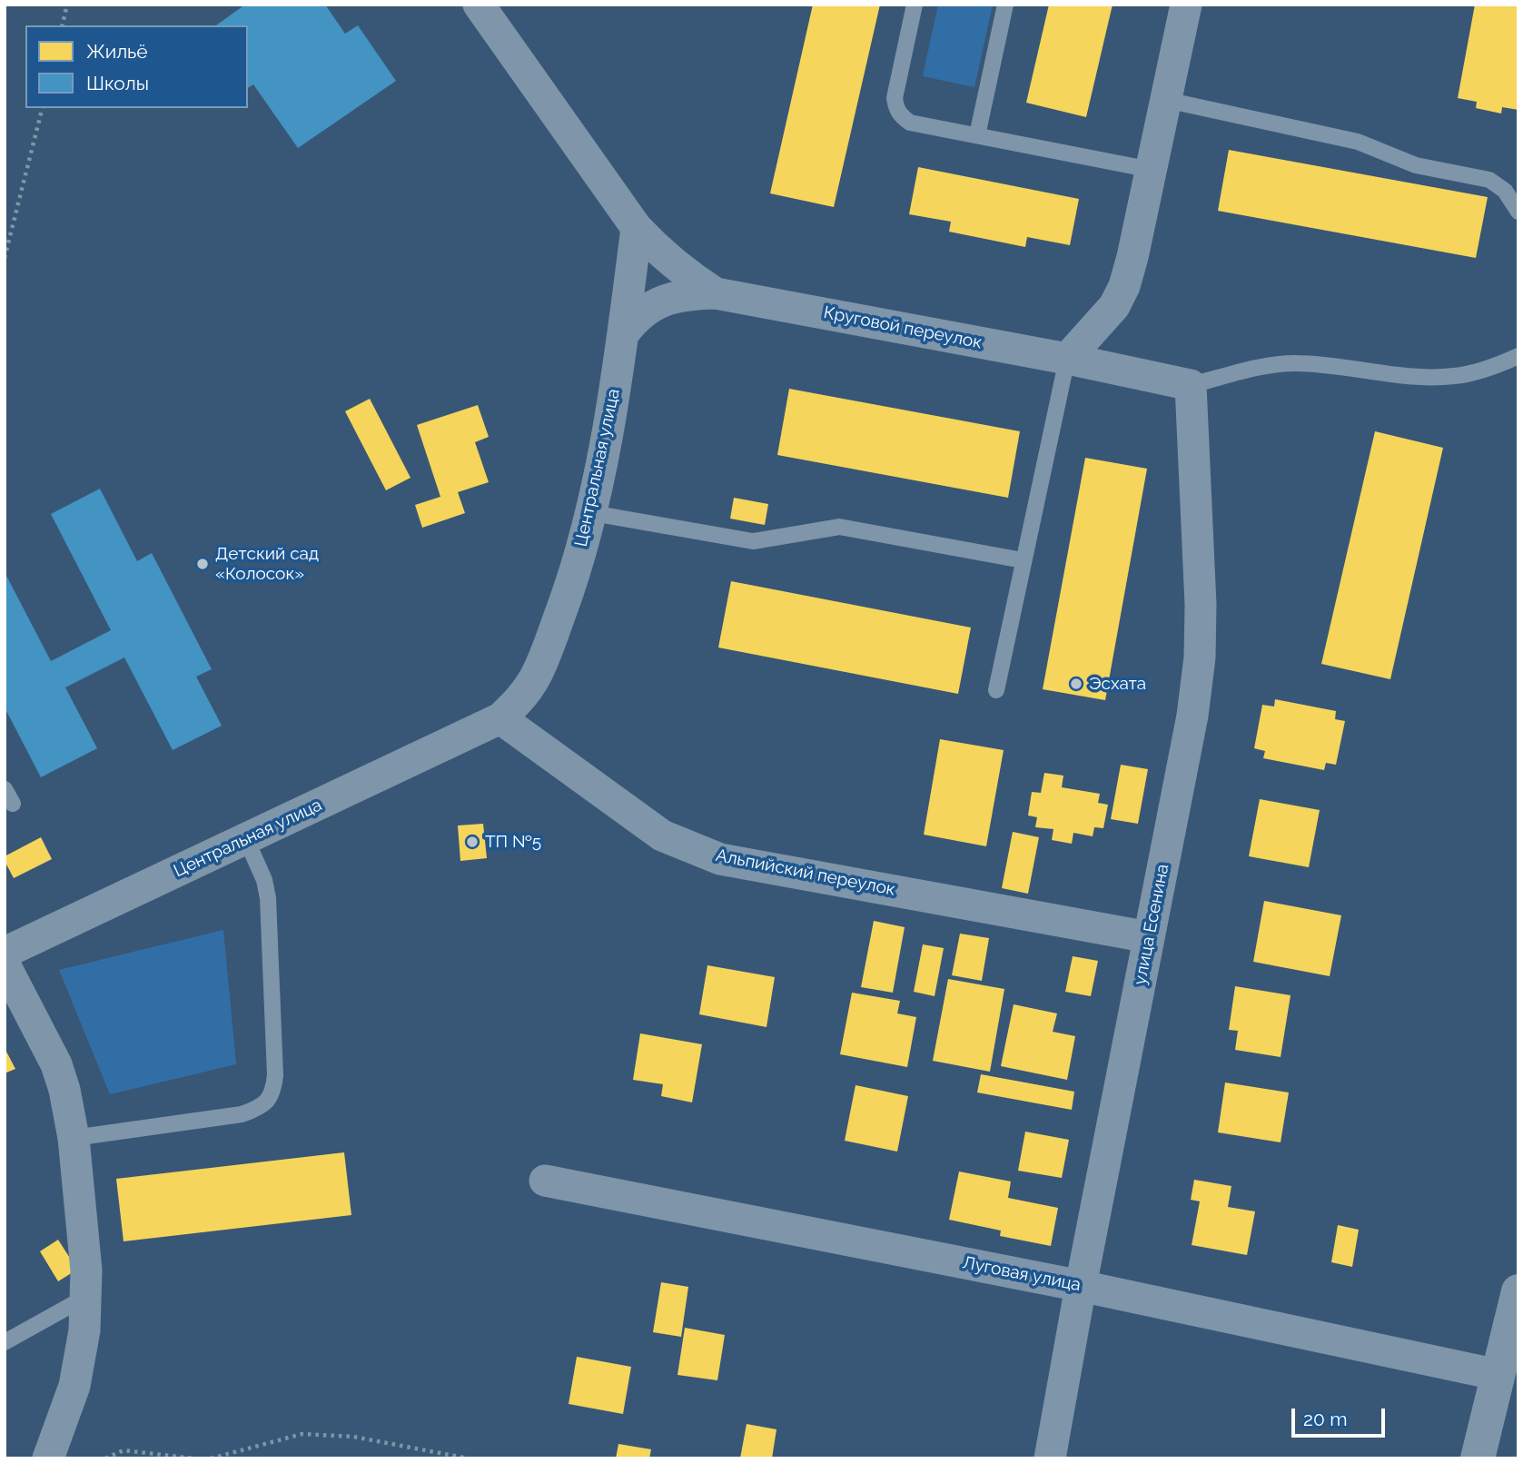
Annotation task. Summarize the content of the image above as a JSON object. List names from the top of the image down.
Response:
{
  "streets": {
    "street": [
      "Круговой переулок",
      "Центральная улица",
      "Альпийский переулок",
      "улица Есенина",
      "Луговая улица"
    ]
  },
  "crossings": [
    ["Круговой переулок", "Центральная улица"],
    ["Круговой переулок", "улица Есенина"],
    ["Центральная улица", "Альпийский переулок"],
    ["Альпийский переулок", "улица Есенина"],
    ["улица Есенина", "Луговая улица"]
  ],
  "places": ["Детский сад «Колосок»", "Эсхата", "ТП №5"],
  "legend": ["Жильё", "Школы"],
  "scale_bar": "20 m"
}
